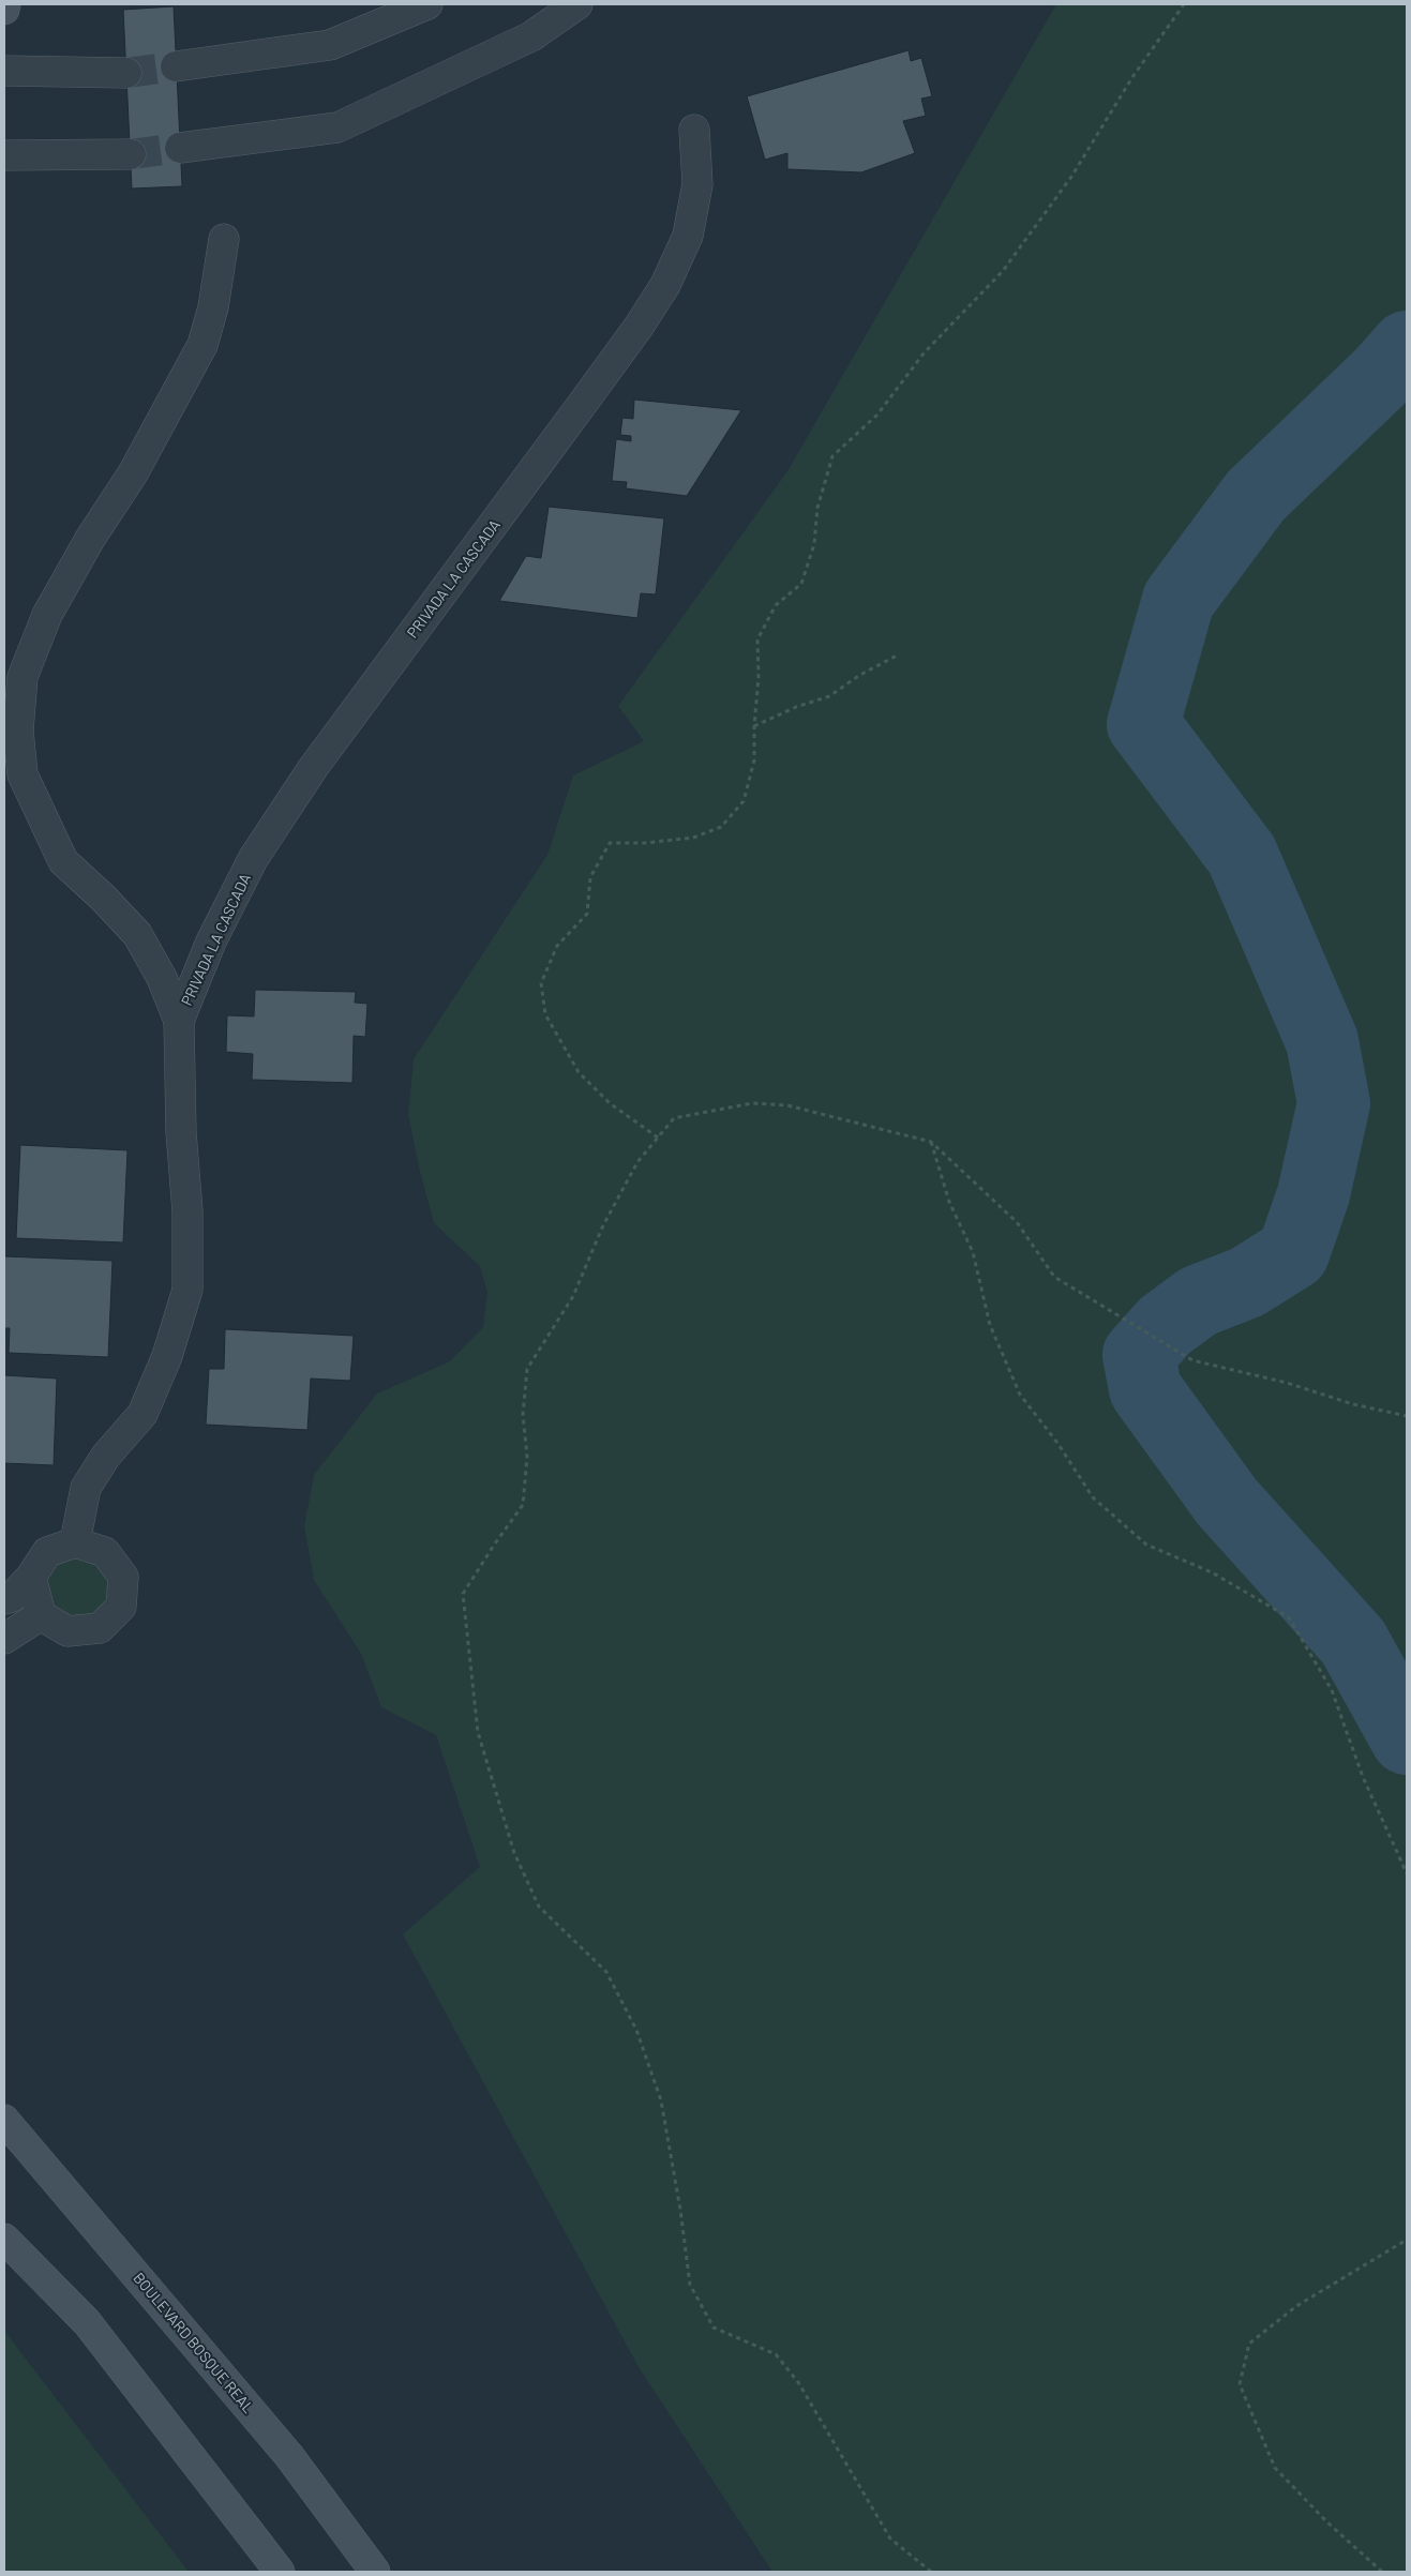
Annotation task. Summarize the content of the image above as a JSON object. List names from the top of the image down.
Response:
{
  "streets": {
    "main road": ["BOULEVARD BOSQUE REAL"],
    "street": ["PRIVADA LA CASCADA"]
  }
}
